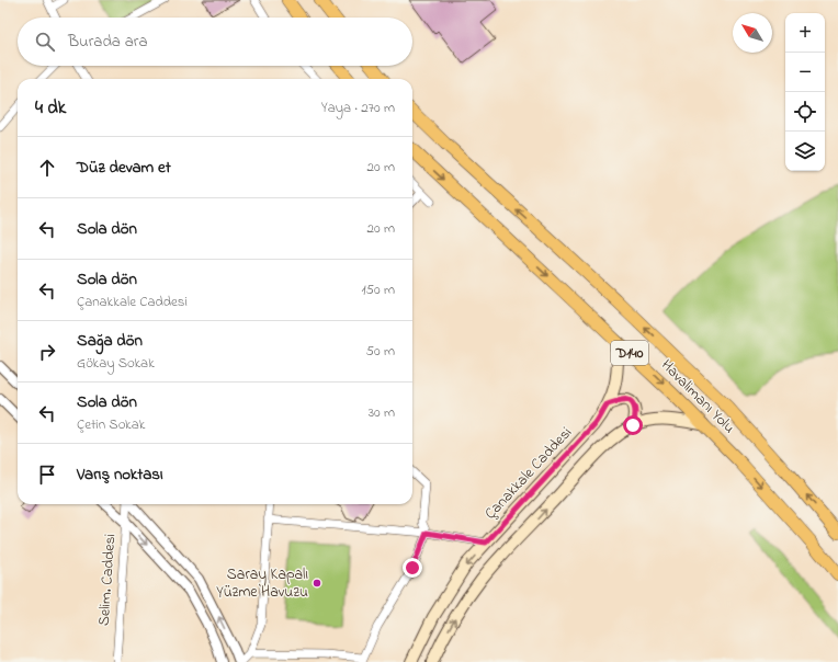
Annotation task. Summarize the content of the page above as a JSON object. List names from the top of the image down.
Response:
{
  "streets": {
    "highway": ["D140", "Havalimanı Yolu"],
    "main road": ["Çanakkale Caddesi"],
    "street": ["Selim. Caddesi"]
  },
  "crossings": [
    ["Havalimanı Yolu", "Çanakkale Caddesi"]
  ],
  "places": ["Saray Kapalı Yüzme Havuzu"],
  "north": "top left",
  "page": {
    "map_buttons": ["+", "−"],
    "search": "Burada ara",
    "heading": ["4 dk", "Yaya · 270 m"],
    "list": [
      ["Düz devam et", "20 m"],
      ["Sola dön", "20 m"],
      ["Sola dön", "Çanakkale Caddesi", "150 m"],
      ["Sağa dön", "Gökay Sokak", "50 m"],
      ["Sola dön", "Çetin Sokak", "30 m"],
      "Varış noktası"
    ]
  }
}
